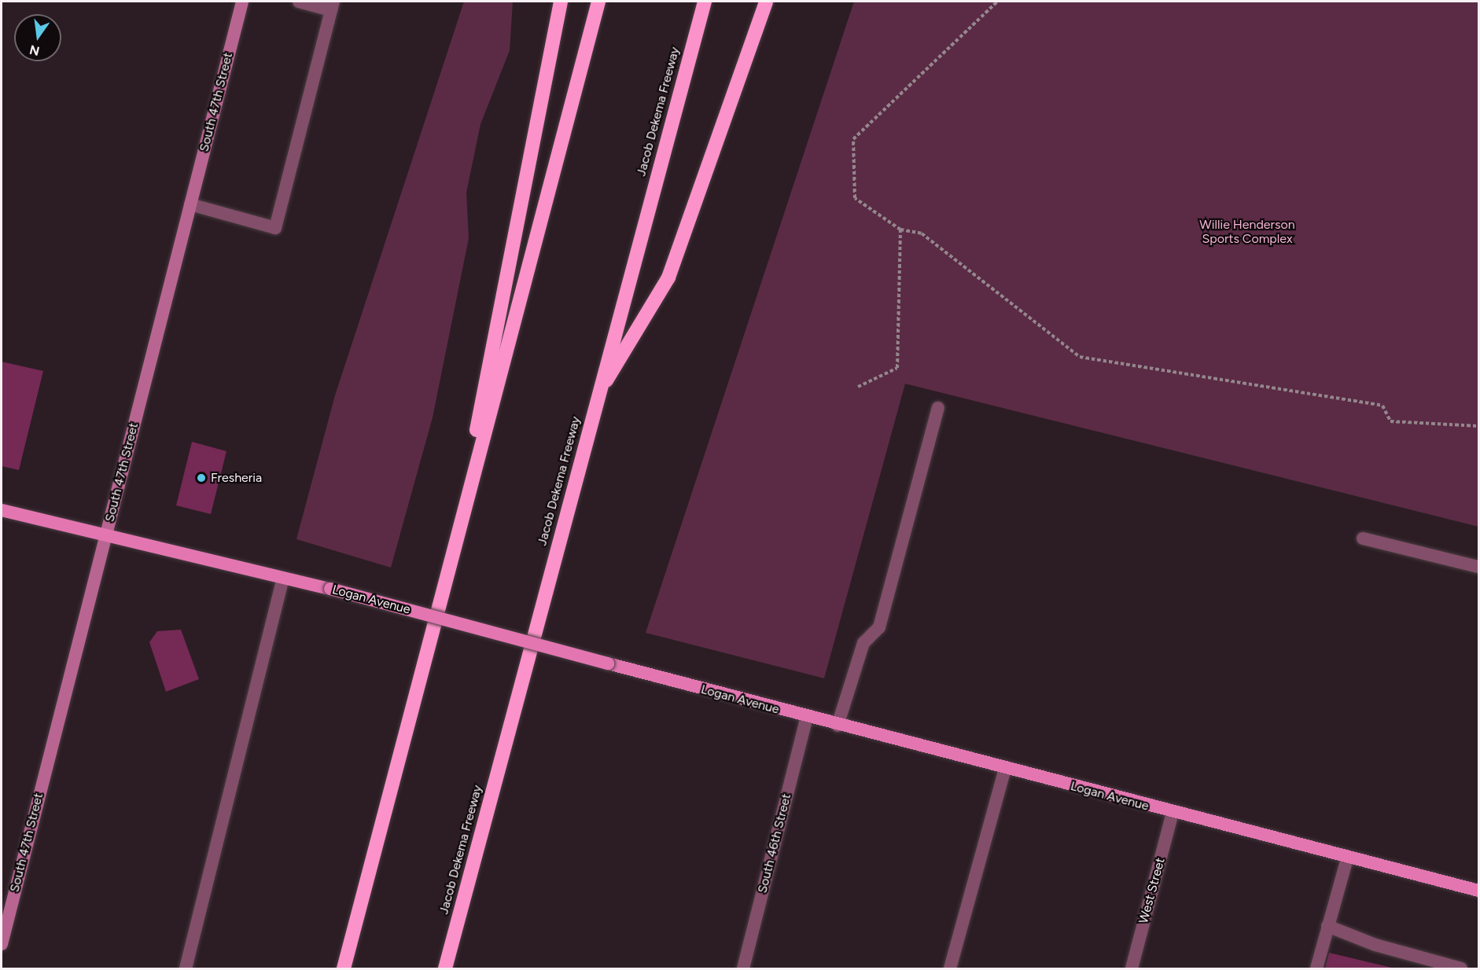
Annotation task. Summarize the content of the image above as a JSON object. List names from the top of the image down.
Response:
{
  "streets": {
    "highway": ["Jacob Dekema Freeway"],
    "main road": ["South 47th Street", "Logan Avenue"],
    "street": ["South 46th Street", "West Street"]
  },
  "crossings": [
    ["South 47th Street", "Logan Avenue"],
    ["Logan Avenue", "South 46th Street"],
    ["Logan Avenue", "West Street"]
  ],
  "parks": ["Willie Henderson Sports Complex"],
  "places": ["Fresheria"],
  "north": "bottom"
}
